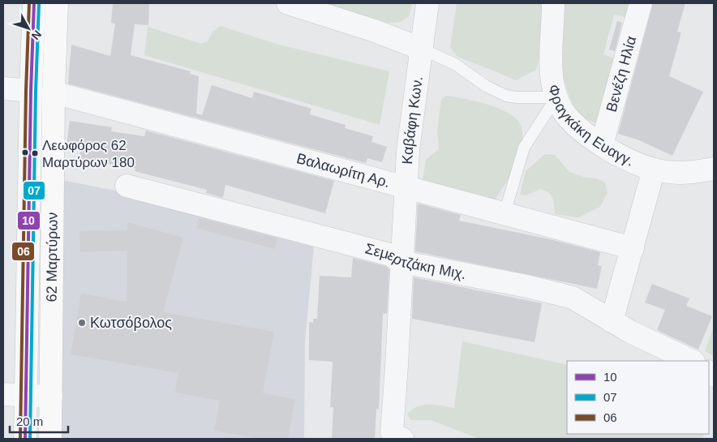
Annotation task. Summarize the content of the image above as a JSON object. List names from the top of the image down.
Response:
{
  "streets": {
    "main road": ["62 Μαρτύρων"],
    "street": [
      "Βενέζη Ηλία",
      "Καβάφη Κων.",
      "Φραγκάκη Ευαγγ.",
      "Βαλαωρίτη Αρ.",
      "Σεμερτζάκη Μιχ."
    ]
  },
  "crossings": [
    ["Βενέζη Ηλία", "Φραγκάκη Ευαγγ."],
    ["Καβάφη Κων.", "Βαλαωρίτη Αρ."],
    ["Καβάφη Κων.", "Σεμερτζάκη Μιχ."],
    ["Βαλαωρίτη Αρ.", "62 Μαρτύρων"]
  ],
  "places": ["Λεωφόρος 62 Μαρτύρων 180", "Κωτσόβολος"],
  "lines": ["transit line 10", "transit line 07", "transit line 06"],
  "legend": ["10", "07", "06"],
  "scale_bar": "20 m",
  "north": "bottom right"
}
